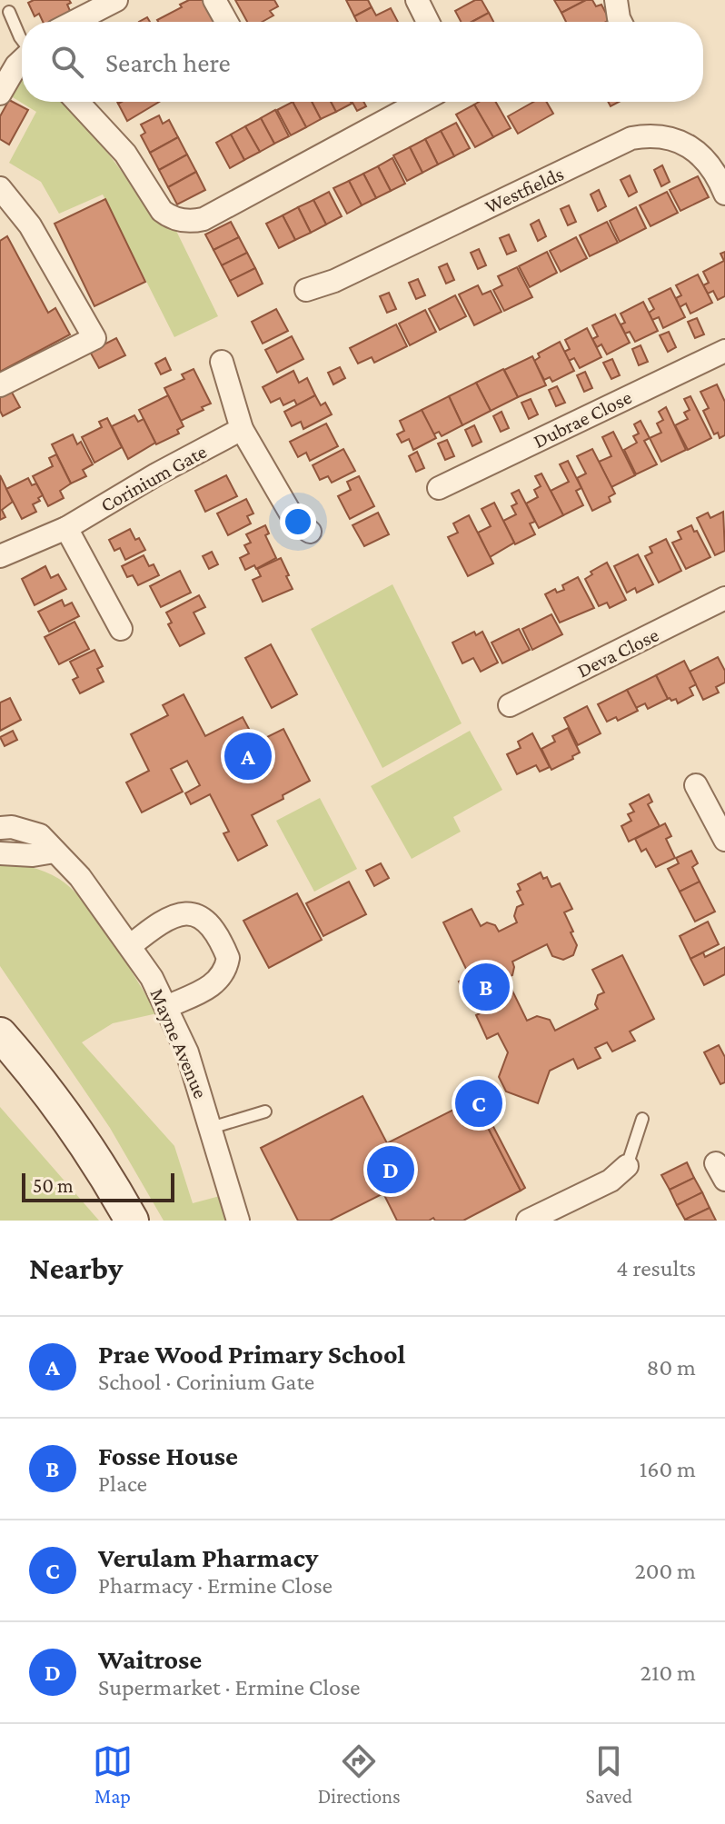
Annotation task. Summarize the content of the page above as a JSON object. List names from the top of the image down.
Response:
{
  "streets": {
    "street": [
      "Westfields",
      "Dubrae Close",
      "Corinium Gate",
      "Deva Close",
      "Mayne Avenue"
    ]
  },
  "scale_bar": "50 m",
  "page": {
    "search": "Search here",
    "pins": [
      "A",
      "B",
      "C",
      "D"
    ],
    "scale": "50 m",
    "heading": ["Nearby", "4 results"],
    "list": [
      {
        "mark": "A",
        "name": "Prae Wood Primary School",
        "note": "School · Corinium Gate",
        "value": "80 m"
      },
      {
        "mark": "B",
        "name": "Fosse House",
        "note": "Place",
        "value": "160 m"
      },
      {
        "mark": "C",
        "name": "Verulam Pharmacy",
        "note": "Pharmacy · Ermine Close",
        "value": "200 m"
      },
      {
        "mark": "D",
        "name": "Waitrose",
        "note": "Supermarket · Ermine Close",
        "value": "210 m"
      }
    ],
    "nav": ["Map", "Directions", "Saved"]
  }
}
